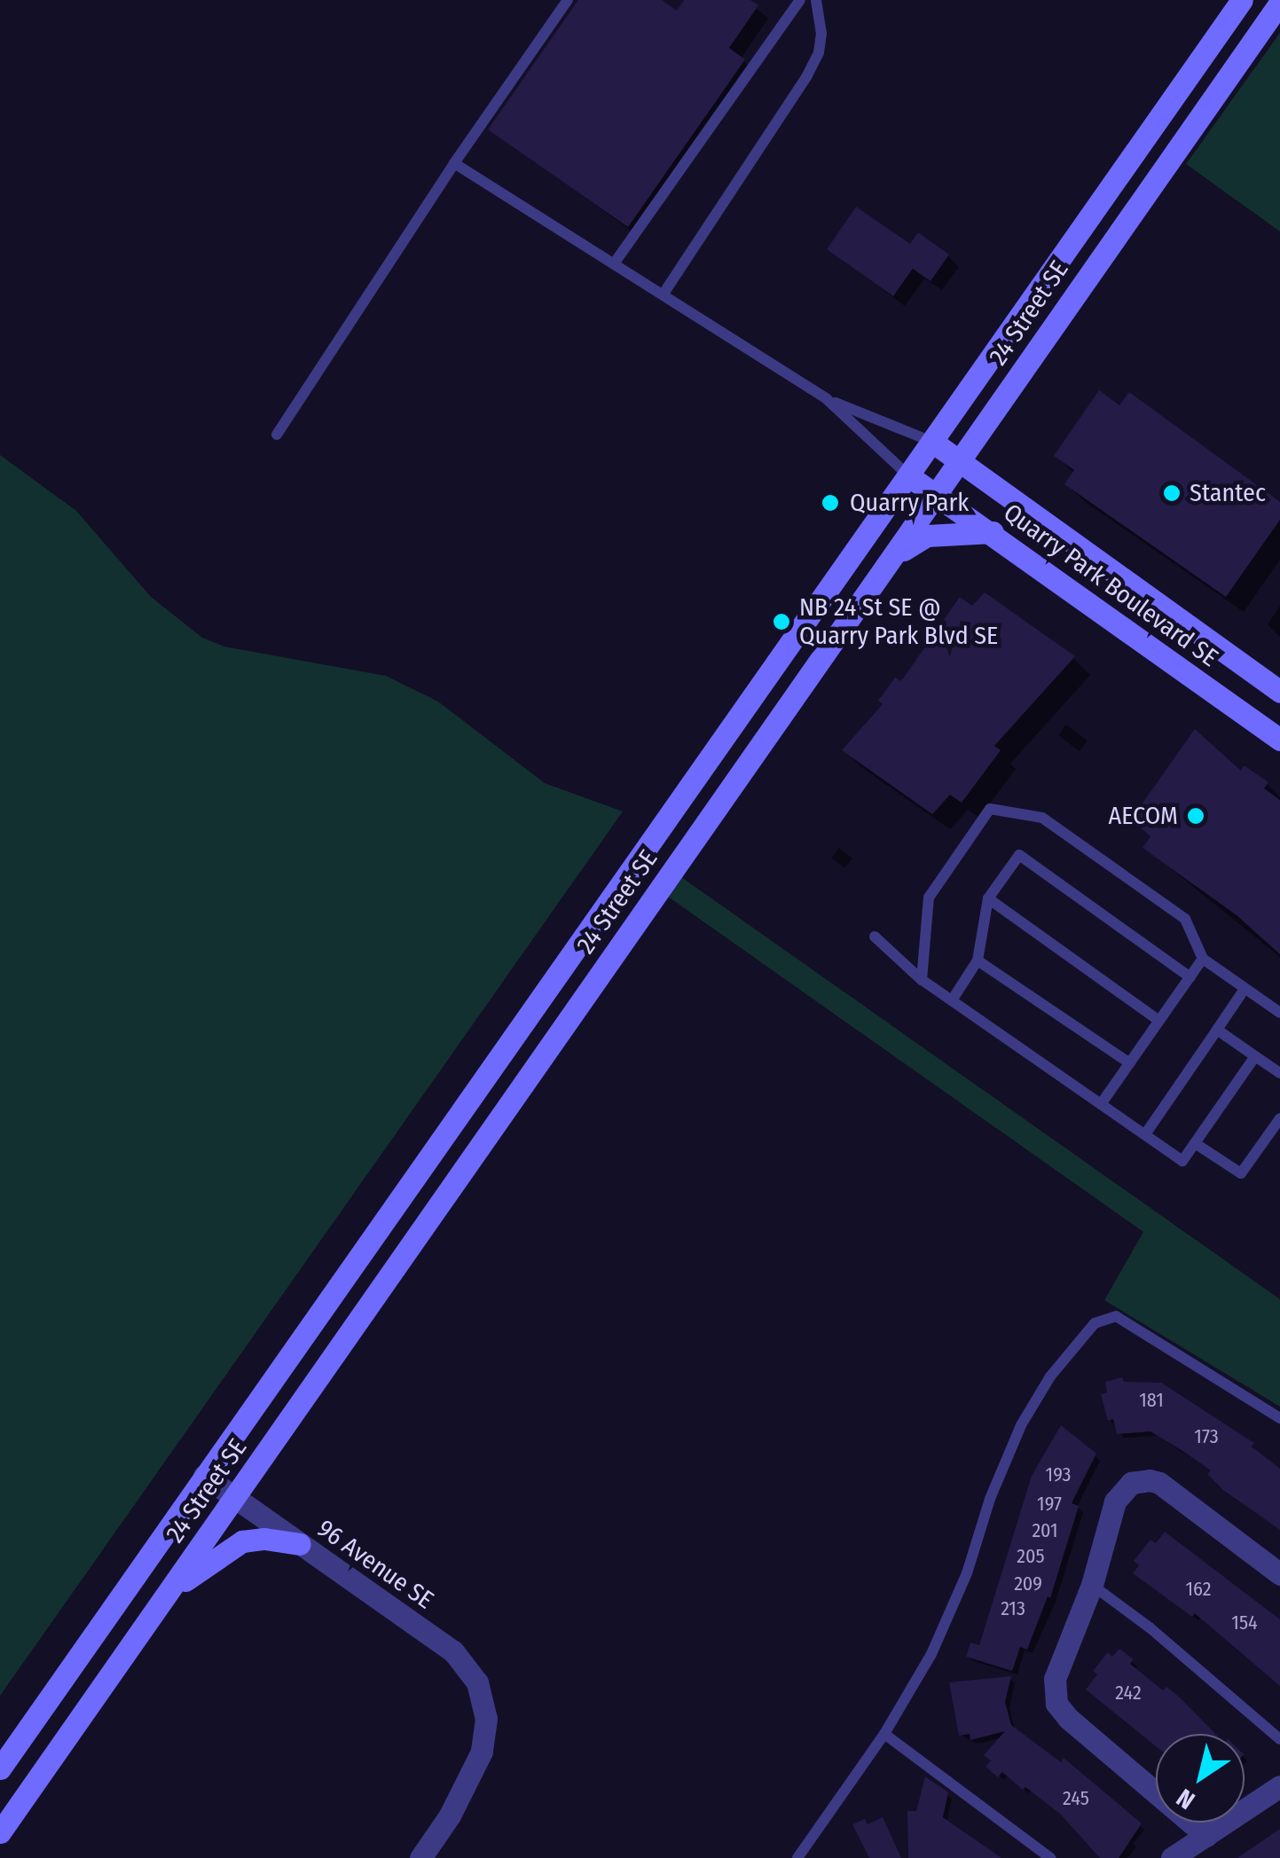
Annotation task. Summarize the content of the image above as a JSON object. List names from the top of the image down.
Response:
{
  "streets": {
    "main road": ["24 Street SE", "Quarry Park Boulevard SE"],
    "street": ["96 Avenue SE"]
  },
  "crossings": [
    ["24 Street SE", "Quarry Park Boulevard SE"],
    ["24 Street SE", "96 Avenue SE"]
  ],
  "places": [
    "Stantec",
    "Quarry Park",
    "NB 24 St SE @ Quarry Park Blvd SE",
    "AECOM"
  ],
  "house_numbers": [
    "181",
    "173",
    "193",
    "197",
    "201",
    "205",
    "209",
    "162",
    "213",
    "154",
    "242",
    "245"
  ],
  "north": "bottom left"
}
